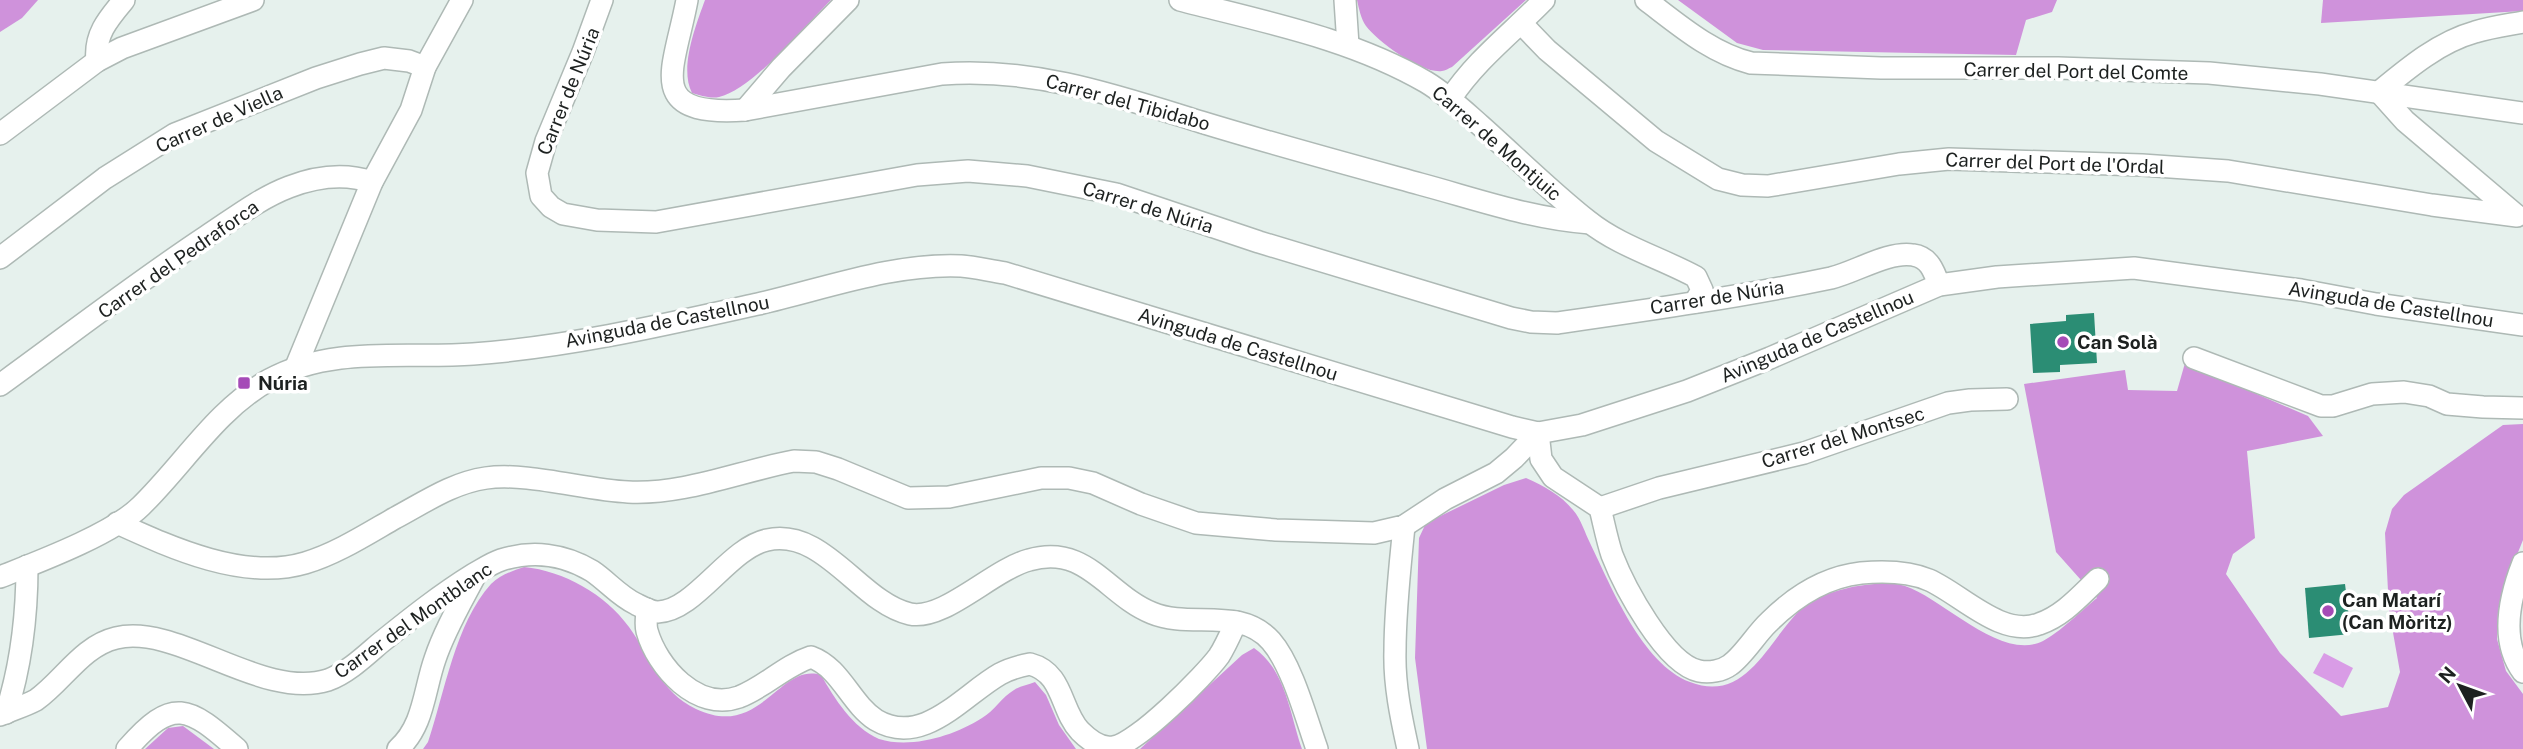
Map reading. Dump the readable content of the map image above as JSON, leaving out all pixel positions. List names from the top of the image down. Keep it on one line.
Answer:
{"streets":{"street":["Carrer del Port del Comte","Carrer de Núria","Carrer del Tibidabo","Carrer de Viella","Carrer de Montjuic","Carrer del Port de l'Ordal","Carrer del Pedraforca","Avinguda de Castellnou","Carrer del Montsec","Carrer del Montblanc"]},"crossings":[["Carrer de Núria","Carrer de Montjuic"],["Carrer de Núria","Avinguda de Castellnou"],["Carrer del Tibidabo","Carrer de Montjuic"]],"places":{"other":["Can Solà","Can Matarí (Can Mòritz)"],"transit":["Núria"]},"north":"top left"}
